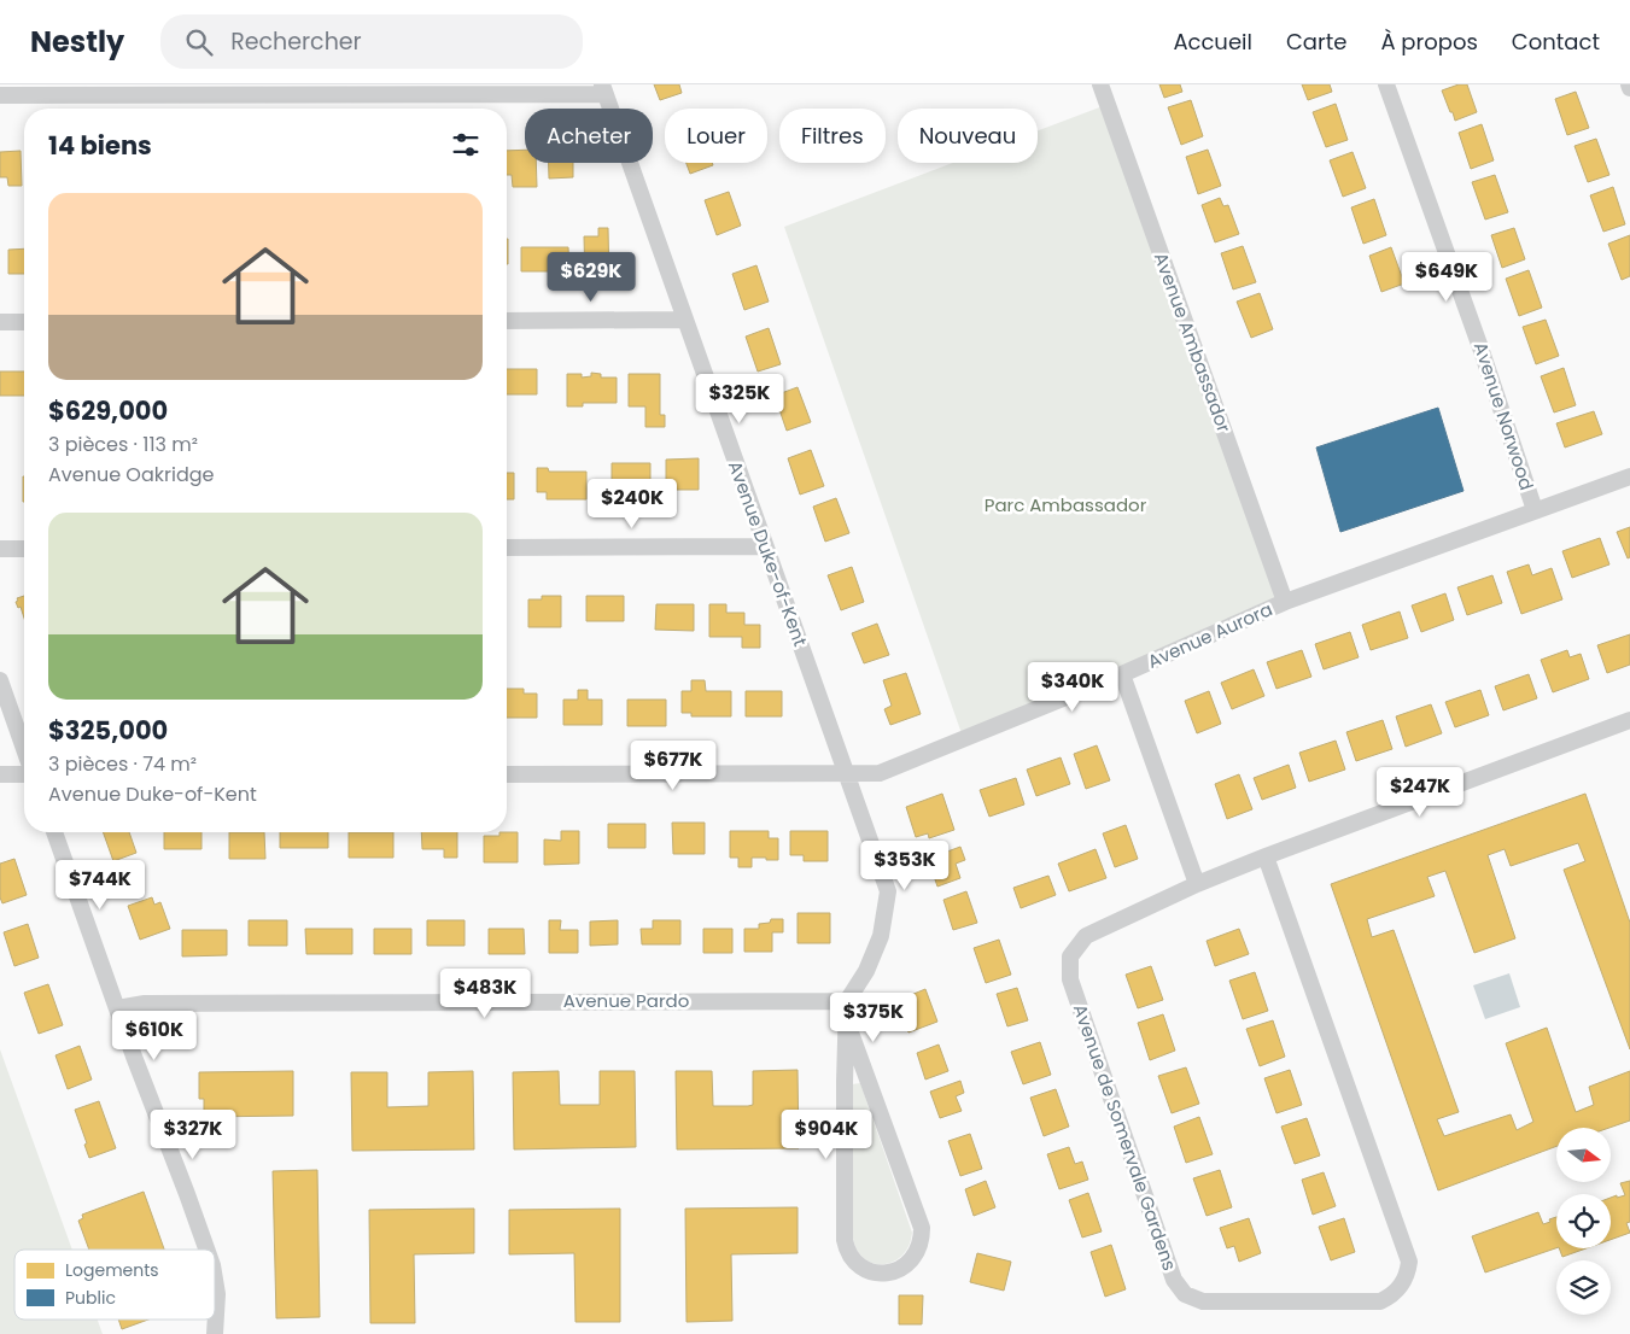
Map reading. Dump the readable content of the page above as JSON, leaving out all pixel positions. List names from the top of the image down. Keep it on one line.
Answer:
{"streets":{"street":["Avenue Ambassador","Avenue Norwood","Avenue Duke-of-Kent","Avenue Aurora","Avenue Pardo","Avenue de Somervale Gardens"]},"crossings":[["Avenue Ambassador","Avenue Aurora"],["Avenue Norwood","Avenue Aurora"],["Avenue Duke-of-Kent","Avenue Aurora"],["Avenue Duke-of-Kent","Avenue Pardo"]],"parks":["Parc Ambassador"],"legend":["Logements","Public"],"north":"right","page":{"header":"Nestly","search":"Rechercher","nav":["Accueil","Carte","À propos","Contact"],"chip":["Acheter","Louer","Filtres","Nouveau"],"heading":"14 biens","list":[{"name":"$629,000","note":"3 pièces · 113 m² · Avenue Oakridge"},{"name":"$325,000","note":"3 pièces · 74 m² · Avenue Duke-of-Kent"}],"price":["$629K","$649K","$325K","$240K","$340K","$677K","$247K","$353K","$744K","$483K","$375K","$610K","$327K","$904K"]}}
